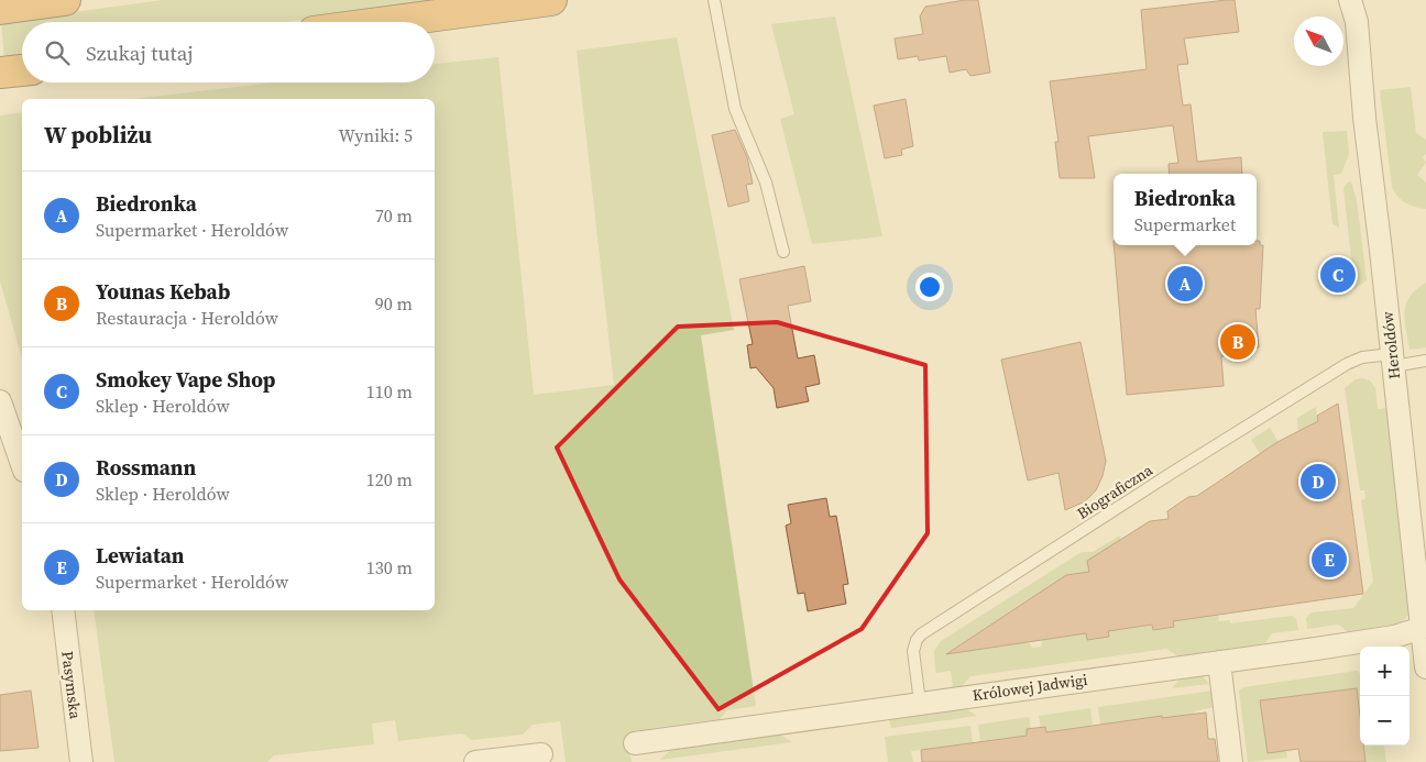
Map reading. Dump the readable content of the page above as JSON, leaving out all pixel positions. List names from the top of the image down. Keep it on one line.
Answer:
{"streets":{"street":["Heroldów","Pasymska","Królowej Jadwigi"],"lane":["Biograficzna"]},"crossings":[["Heroldów","Biograficzna"],["Heroldów","Królowej Jadwigi"],["Biograficzna","Królowej Jadwigi"]],"north":"top left","page":{"search":"Szukaj tutaj","heading":["W pobliżu","Wyniki: 5"],"list":[{"mark":"A","name":"Biedronka","note":"Supermarket · Heroldów","value":"70 m"},{"mark":"B","name":"Younas Kebab","note":"Restauracja · Heroldów","value":"90 m"},{"mark":"C","name":"Smokey Vape Shop","note":"Sklep · Heroldów","value":"110 m"},{"mark":"D","name":"Rossmann","note":"Sklep · Heroldów","value":"120 m"},{"mark":"E","name":"Lewiatan","note":"Supermarket · Heroldów","value":"130 m"}],"popup":["Biedronka","Supermarket"],"pins":["C","A","B","D","E"],"map_buttons":["+","−"]}}
